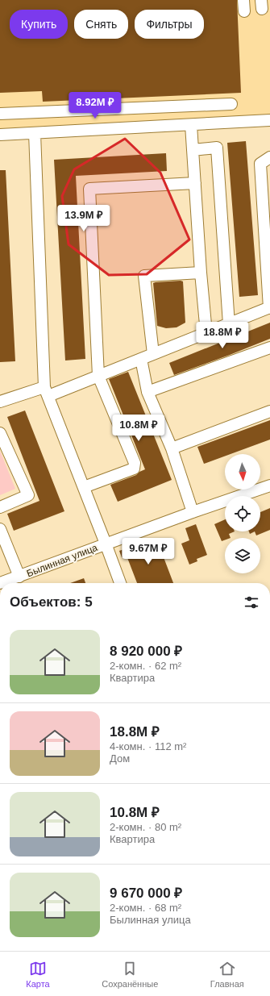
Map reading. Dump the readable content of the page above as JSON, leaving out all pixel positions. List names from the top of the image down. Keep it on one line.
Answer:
{"streets":{"street":["Былинная улица"]},"north":"bottom","page":{"chip":["Купить","Снять","Фильтры"],"price":["8.92M ₽","13.9M ₽","18.8M ₽","10.8M ₽","9.67M ₽"],"heading":"Объектов: 5","list":[{"name":"8 920 000 ₽","note":"2-комн. · 62 m² · Квартира"},{"name":"18.8M ₽","note":"4-комн. · 112 m² · Дом"},{"name":"10.8M ₽","note":"2-комн. · 80 m² · Квартира"},{"name":"9 670 000 ₽","note":"2-комн. · 68 m² · Былинная улица"}],"tabs":["Карта","Сохранённые","Главная"]}}
